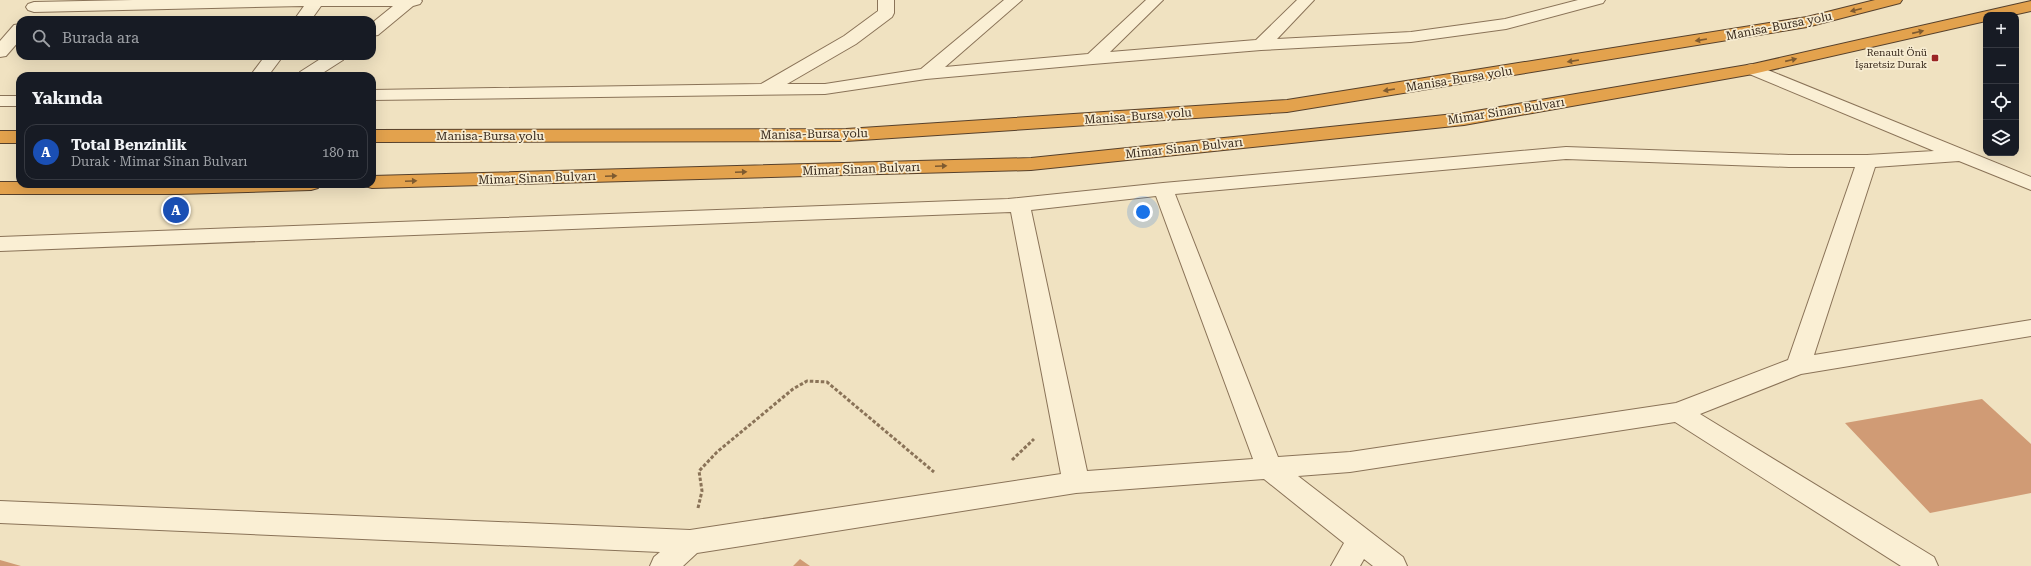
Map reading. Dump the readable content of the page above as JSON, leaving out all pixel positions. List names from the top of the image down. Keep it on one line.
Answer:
{"streets":{"highway":["Manisa-Bursa yolu","Mimar Sinan Bulvarı"]},"one_way":["Manisa-Bursa yolu","Mimar Sinan Bulvarı"],"places":{"transit":["Renault Önü İşaretsiz Durak"]},"page":{"map_buttons":["+","−"],"search":"Burada ara","heading":"Yakında","list":[{"mark":"A","name":"Total Benzinlik","note":"Durak · Mimar Sinan Bulvarı","value":"180 m"}],"pins":"A"}}
